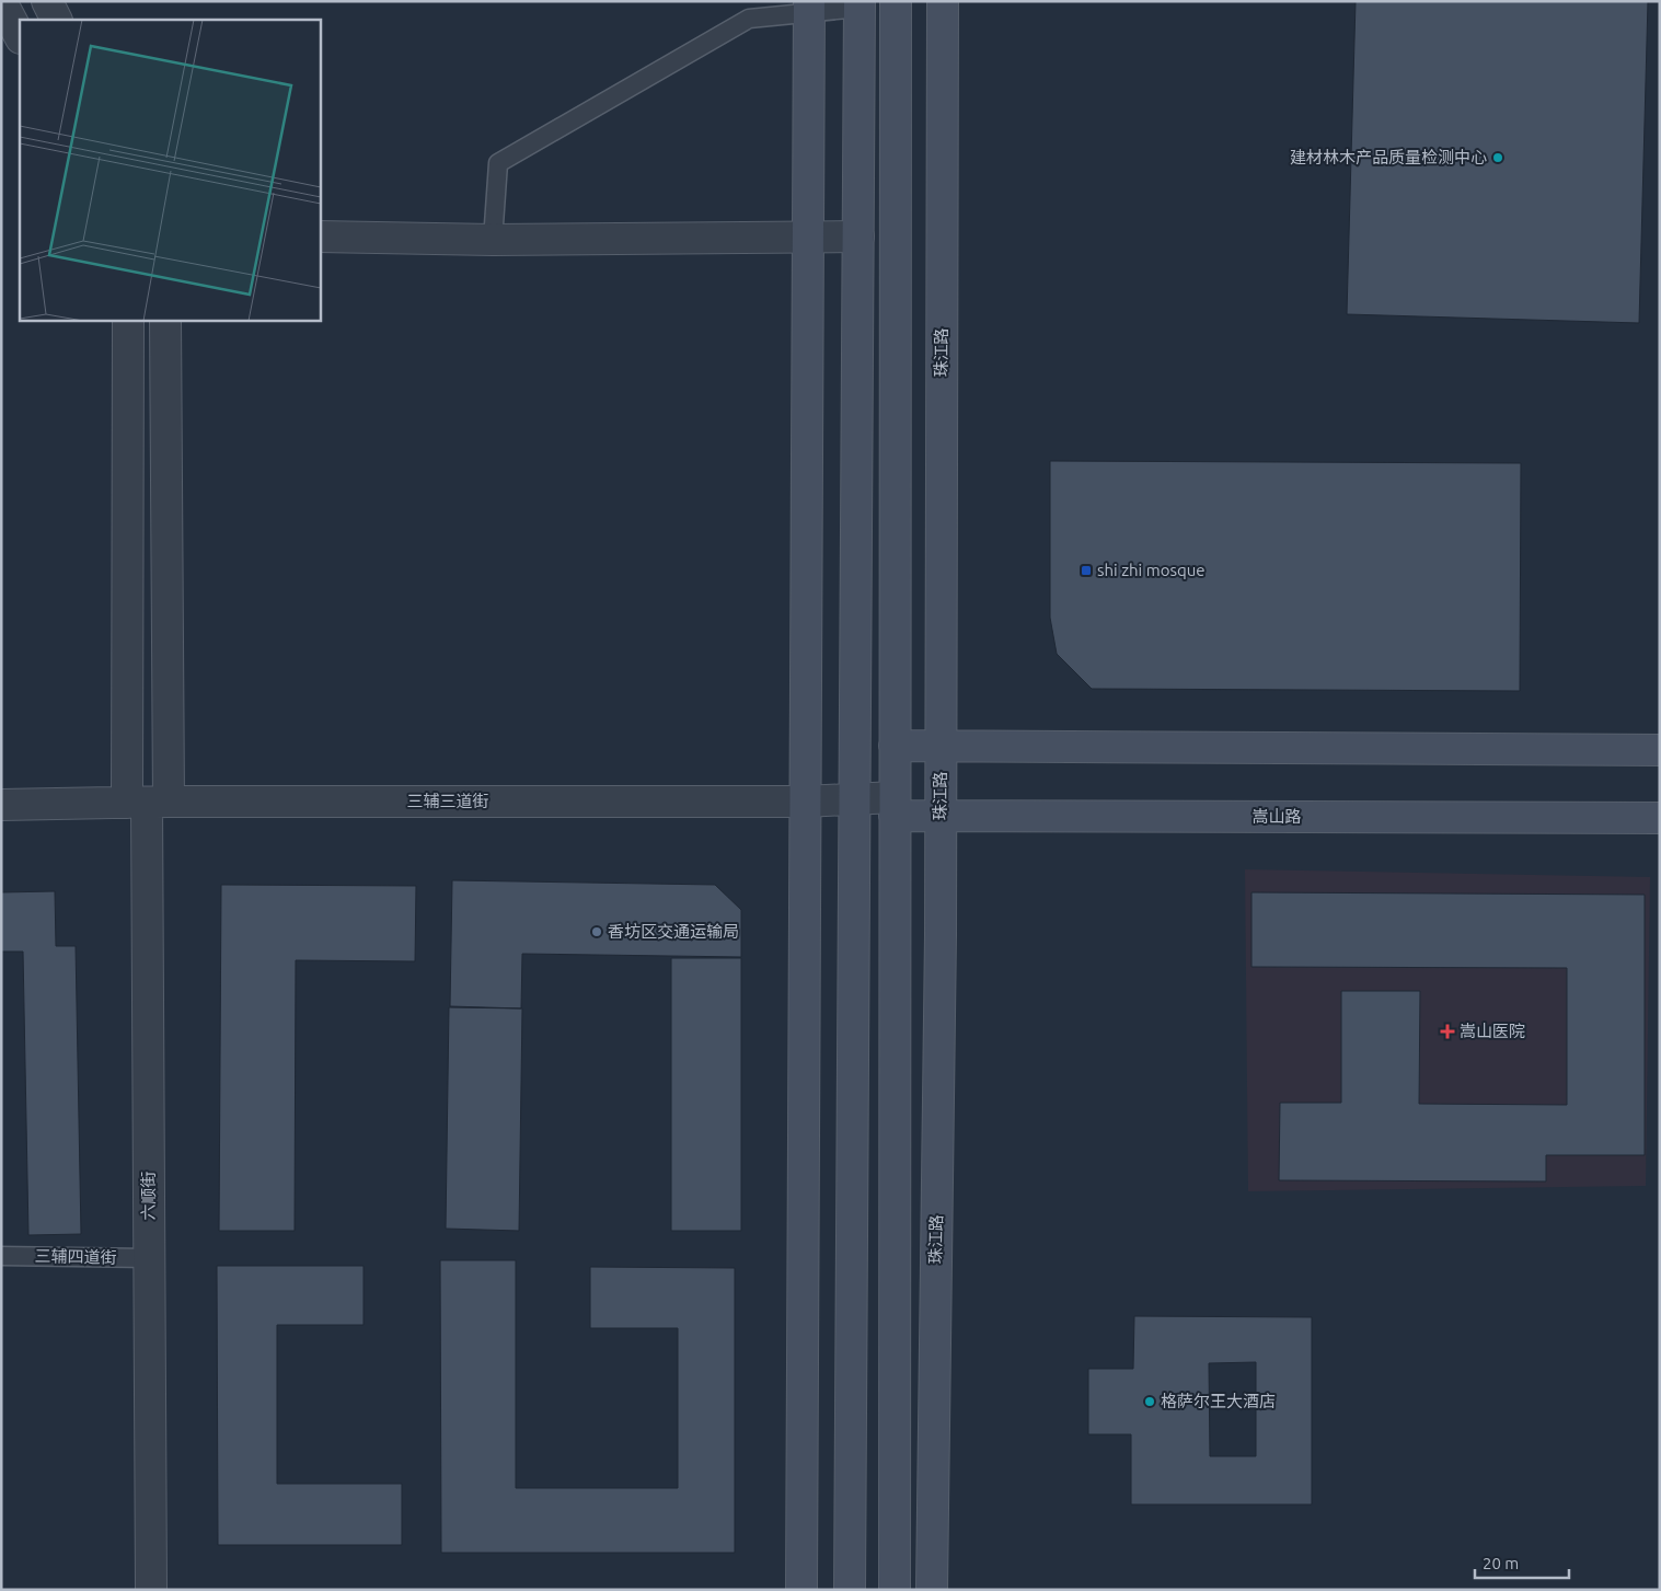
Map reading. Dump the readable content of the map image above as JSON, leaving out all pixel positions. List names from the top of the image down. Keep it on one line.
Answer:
{"streets":{"main road":["珠江路","嵩山路"],"street":["三辅三道街","六顺街"],"lane":["三辅四道街"]},"crossings":[["珠江路","嵩山路"],["三辅三道街","嵩山路"],["三辅三道街","六顺街"],["六顺街","三辅四道街"]],"places":{"other":["建材林木产品质量检测中心","香坊区交通运输局","格萨尔王大酒店"],"transit":["shi zhi mosque"],"health":["嵩山医院"]},"scale_bar":"20 m"}
